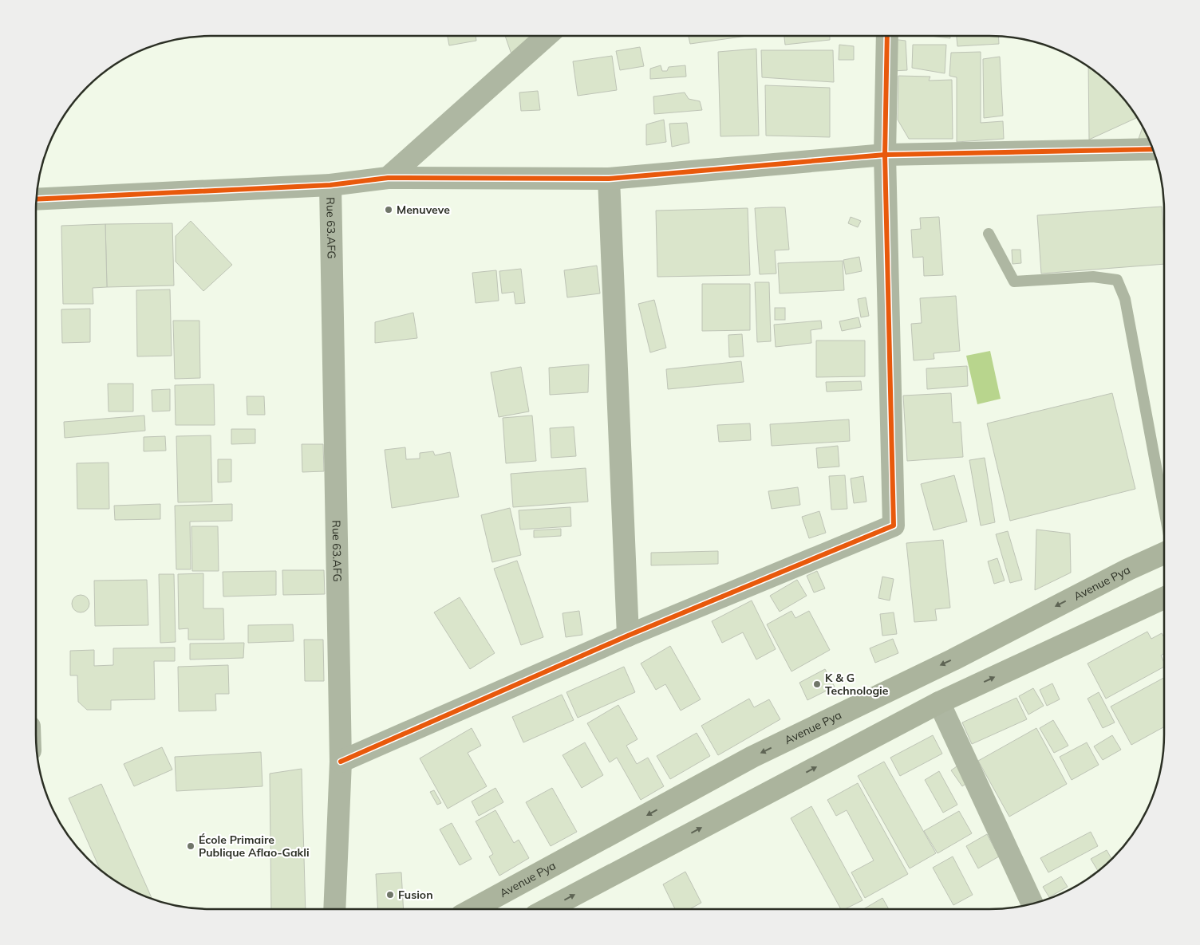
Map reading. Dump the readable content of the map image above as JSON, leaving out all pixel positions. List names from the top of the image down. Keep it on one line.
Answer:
{"streets":{"main road":["Avenue Pya"],"street":["Rue 63.AFG"]},"places":["Menuveve","K & G Technologie","École Primaire Publique Aflao-Gakli","Fusion"]}
